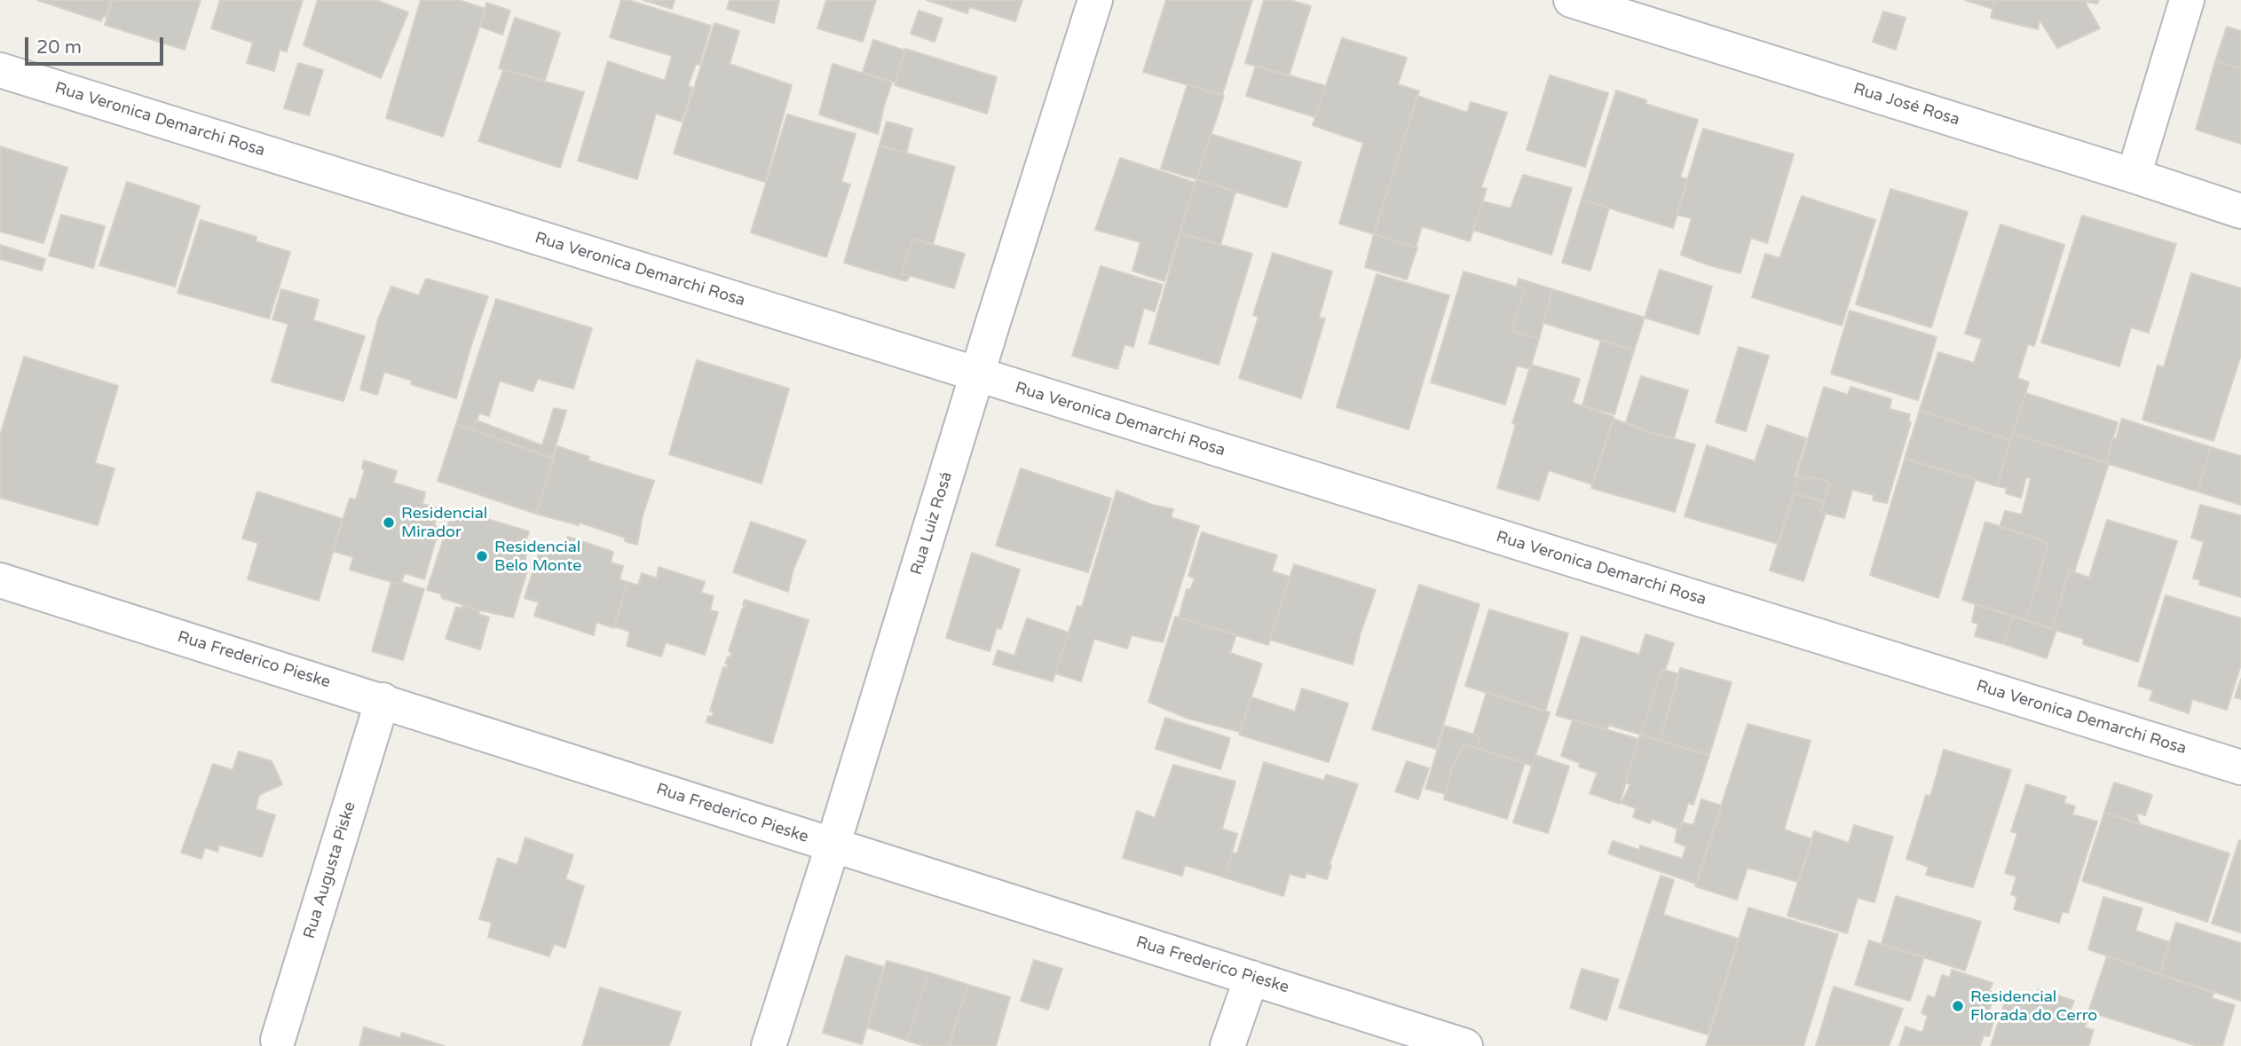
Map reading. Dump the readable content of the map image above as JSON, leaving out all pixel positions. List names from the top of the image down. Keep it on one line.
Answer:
{"streets":{"street":["Rua José Rosa","Rua Veronica Demarchi Rosa","Rua Luiz Rosá","Rua Frederico Pieske","Rua Augusta Piske"]},"crossings":[["Rua Veronica Demarchi Rosa","Rua Luiz Rosá"],["Rua Luiz Rosá","Rua Frederico Pieske"],["Rua Frederico Pieske","Rua Augusta Piske"]],"places":["Residencial Mirador","Residencial Belo Monte","Residencial Florada do Cerro"],"scale_bar":"20 m"}
